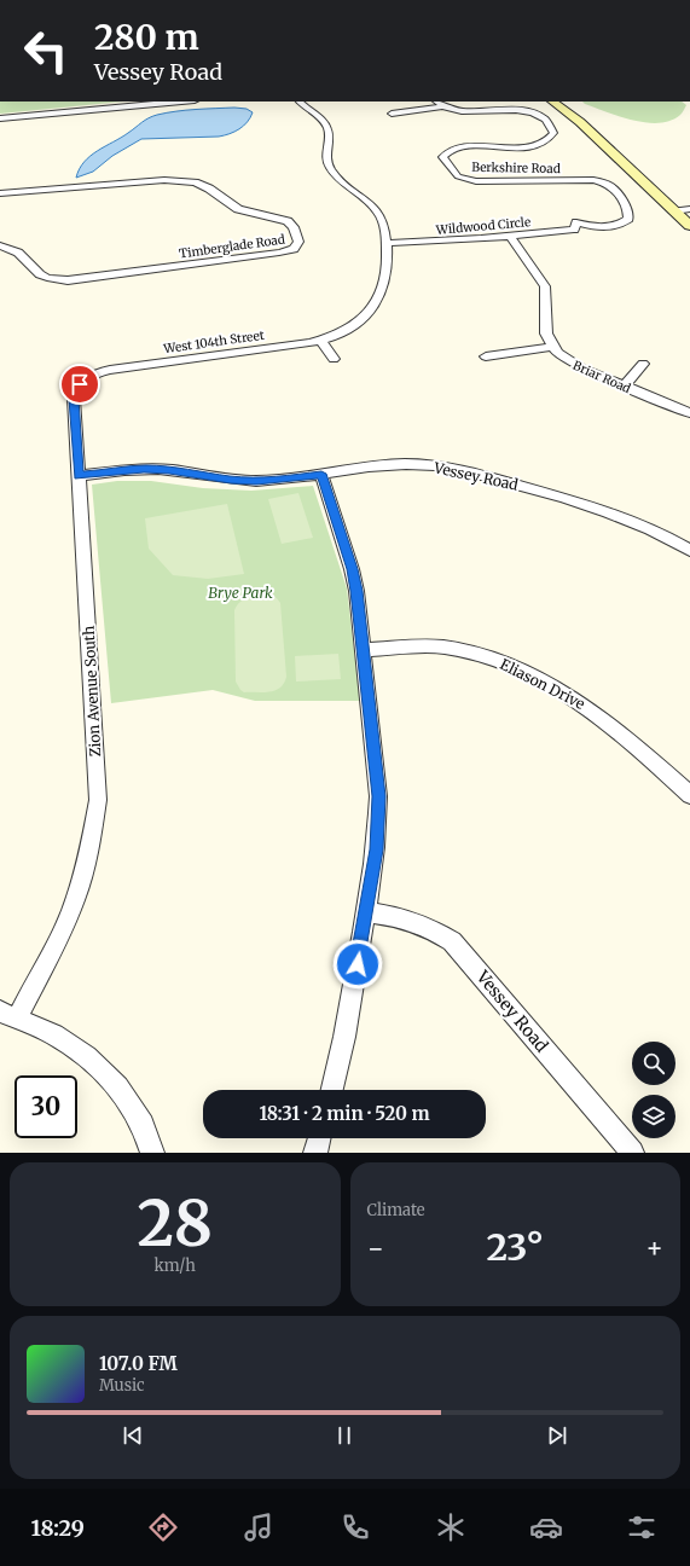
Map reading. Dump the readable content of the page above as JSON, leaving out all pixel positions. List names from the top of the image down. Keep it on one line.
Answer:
{"streets":{"street":["Berkshire Road","Wildwood Circle","Timberglade Road","West 104th Street","Briar Road","Vessey Road","Eliason Drive","Zion Avenue South"]},"crossings":[["Berkshire Road","Wildwood Circle"],["Wildwood Circle","West 104th Street"],["West 104th Street","Zion Avenue South"],["Vessey Road","Zion Avenue South"]],"parks":["Brye Park"],"page":{"turn":["280 m","Vessey Road"],"limit":"30","trip":"18:31 · 2 min · 520 m","tile":[["28","km/h"],"Climate"],"heat":["−","23°","+"],"song":["107.0 FM","Music"],"tabs":"18:29"}}
